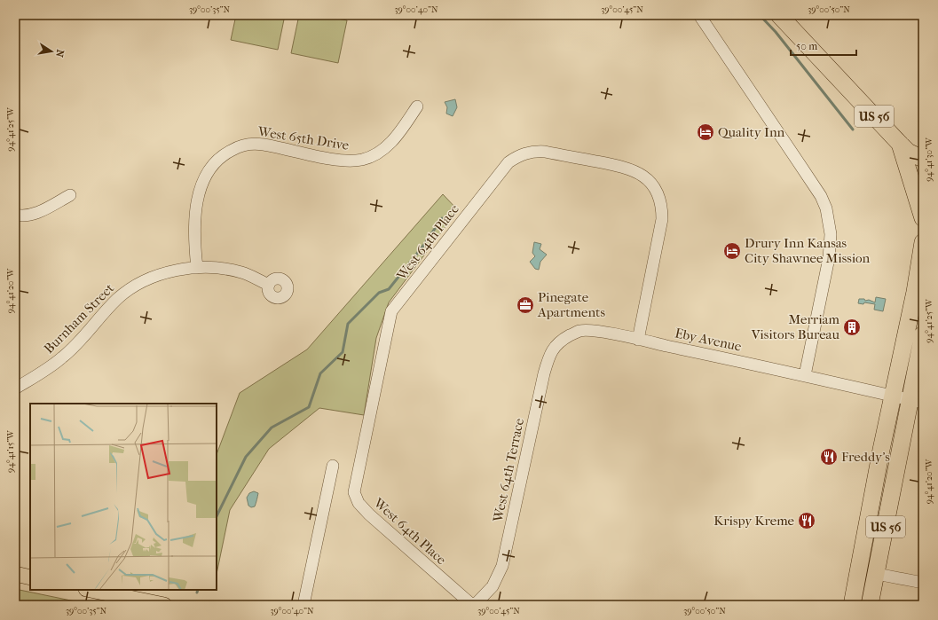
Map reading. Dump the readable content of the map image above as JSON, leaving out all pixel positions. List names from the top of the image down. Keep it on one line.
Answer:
{"streets":{"highway":["US 56"],"street":["West 65th Drive","West 64th Place","Burnham Street","Eby Avenue","West 64th Terrace"]},"crossings":[["US 56","Eby Avenue"],["West 65th Drive","Burnham Street"],["West 64th Place","Eby Avenue"],["West 64th Place","West 64th Terrace"],["Eby Avenue","West 64th Terrace"]],"places":{"hotel":["Quality Inn","Drury Inn Kansas City Shawnee Mission"],"office":["Pinegate Apartments"],"building":["Merriam Visitors Bureau"],"restaurant":["Freddy's","Krispy Kreme"]},"scale_bar":"50 m","north":"right","coordinates":["39°00'35\"N","39°00'40\"N","39°00'45\"N","39°00'50\"N","94°41'25\"W","94°41'30\"W","94°41'20\"W","94°41'15\"W"]}
